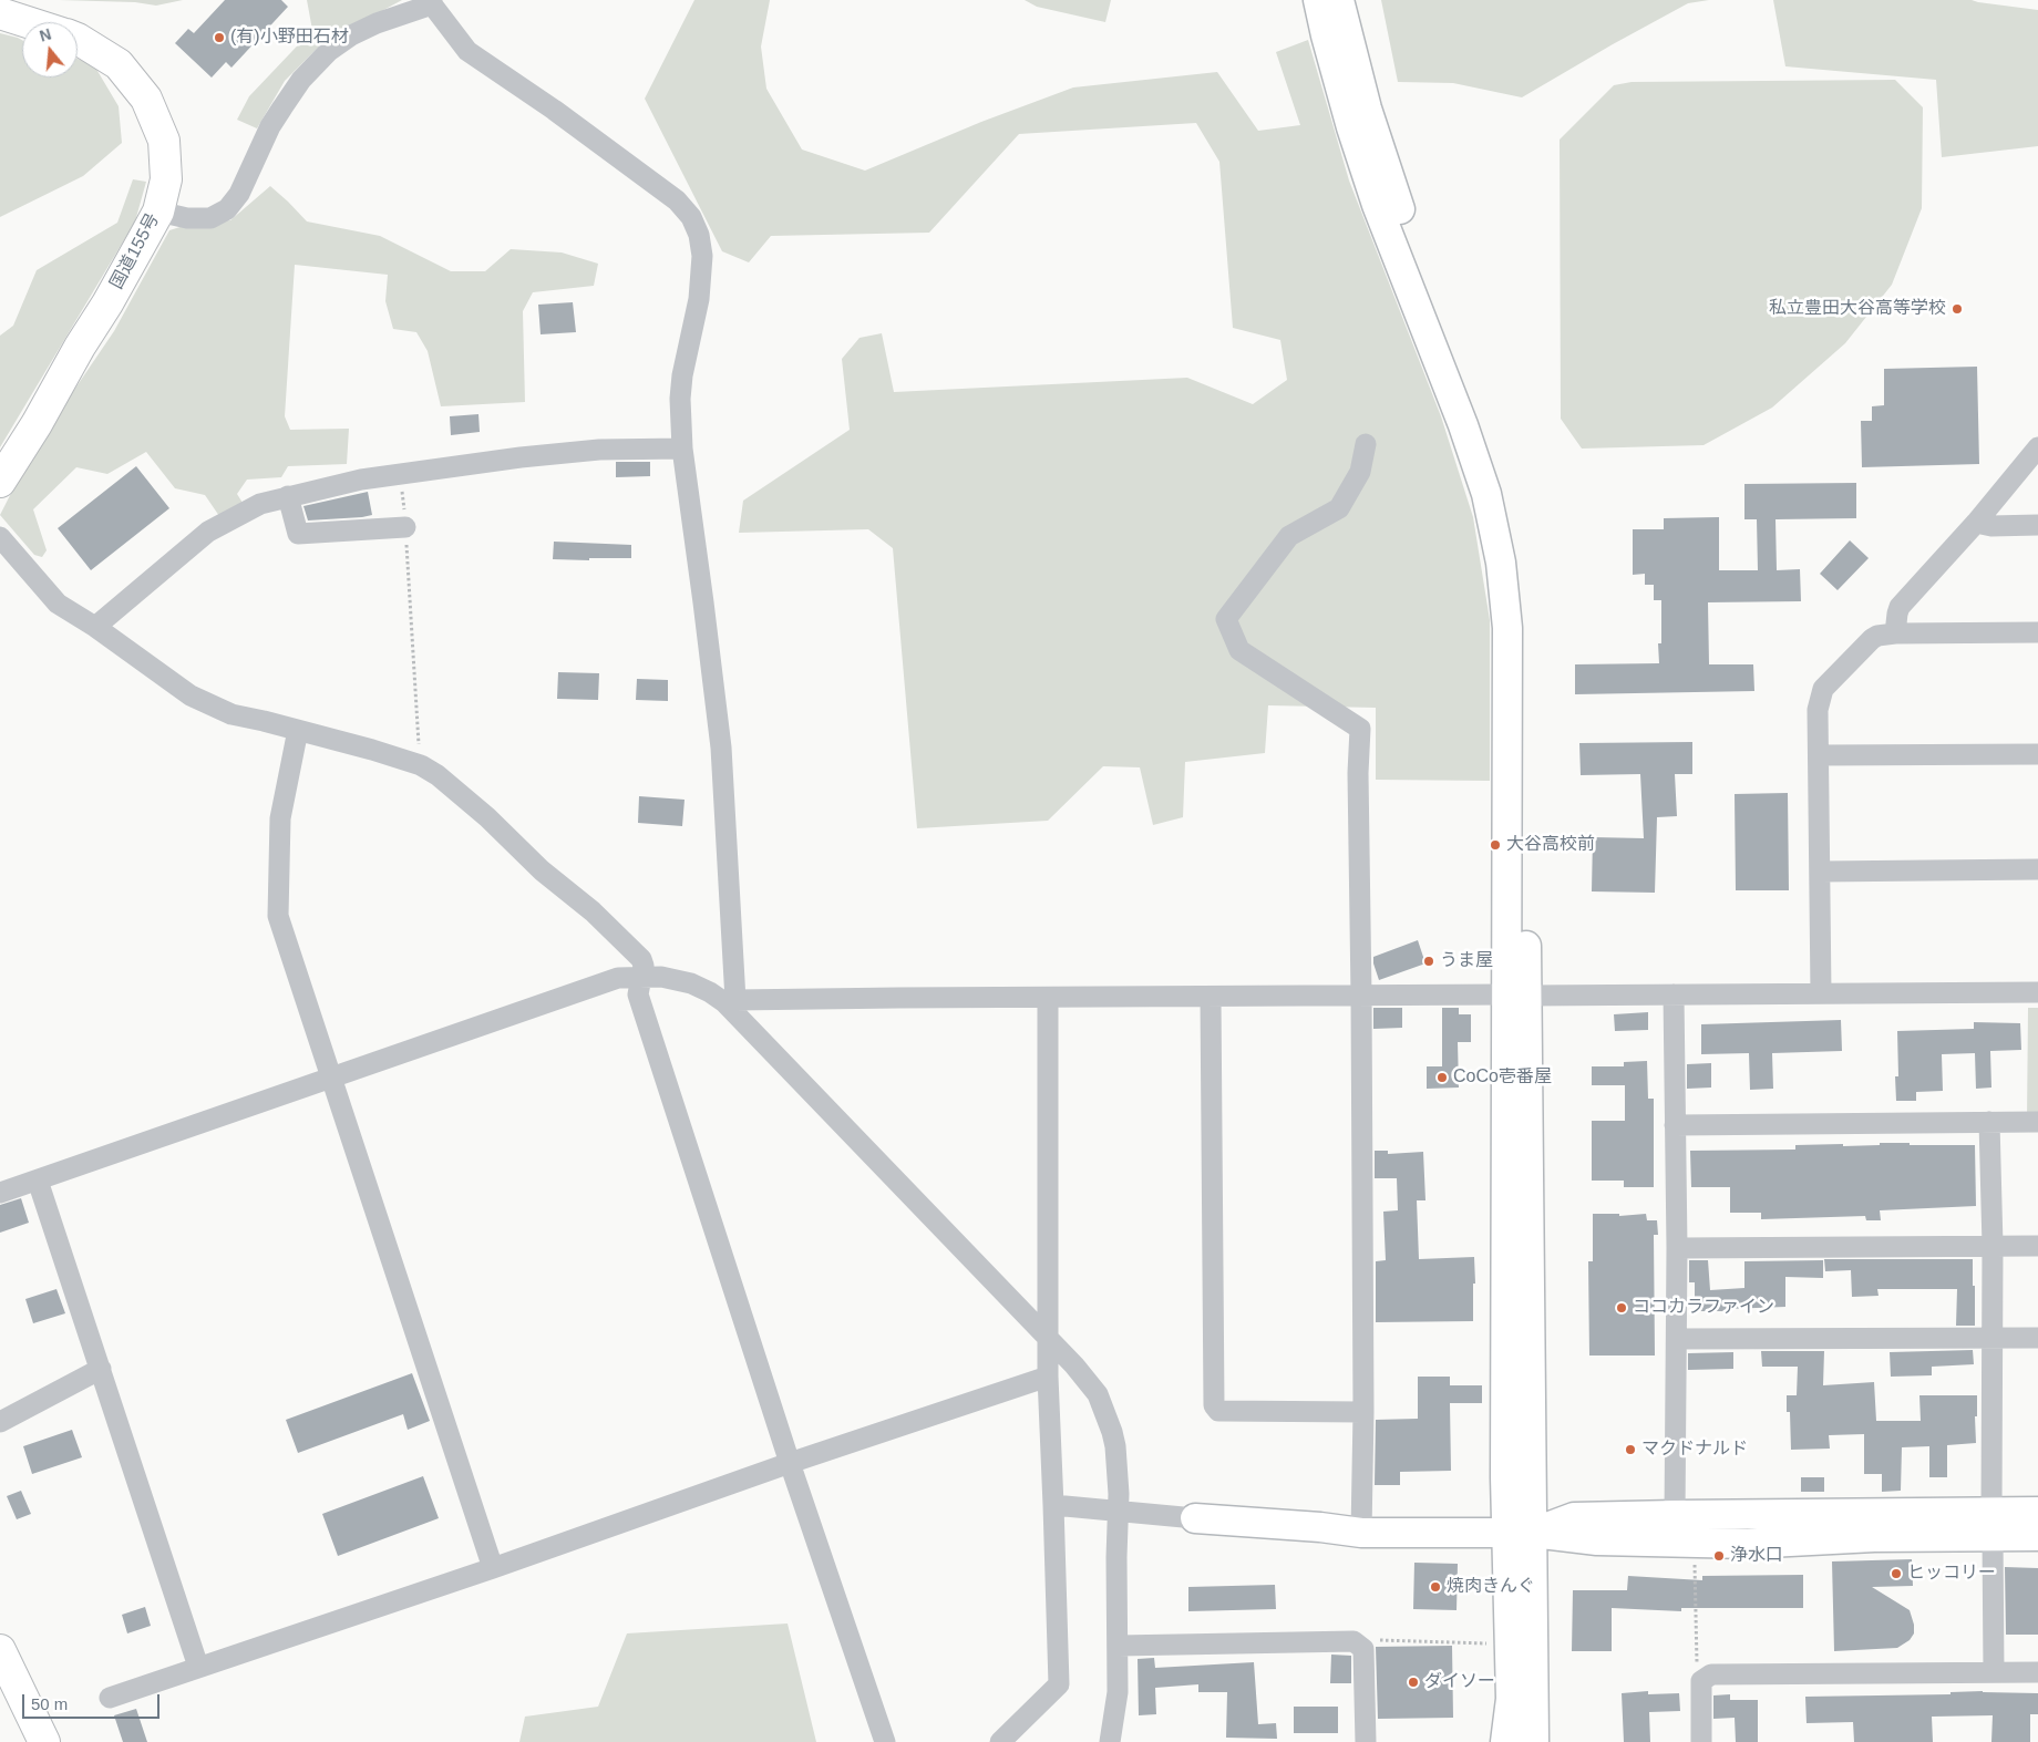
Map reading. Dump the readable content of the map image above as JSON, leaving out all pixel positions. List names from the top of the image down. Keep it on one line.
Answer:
{"streets":{"highway":["国道155号"]},"places":["(有)小野田石材","私立豊田大谷高等学校","大谷高校前","うま屋","CoCo壱番屋","ココカラファイン","マクドナルド","浄水口","ヒッコリー","焼肉きんぐ","ダイソー"],"scale_bar":"50 m","north":"top"}
